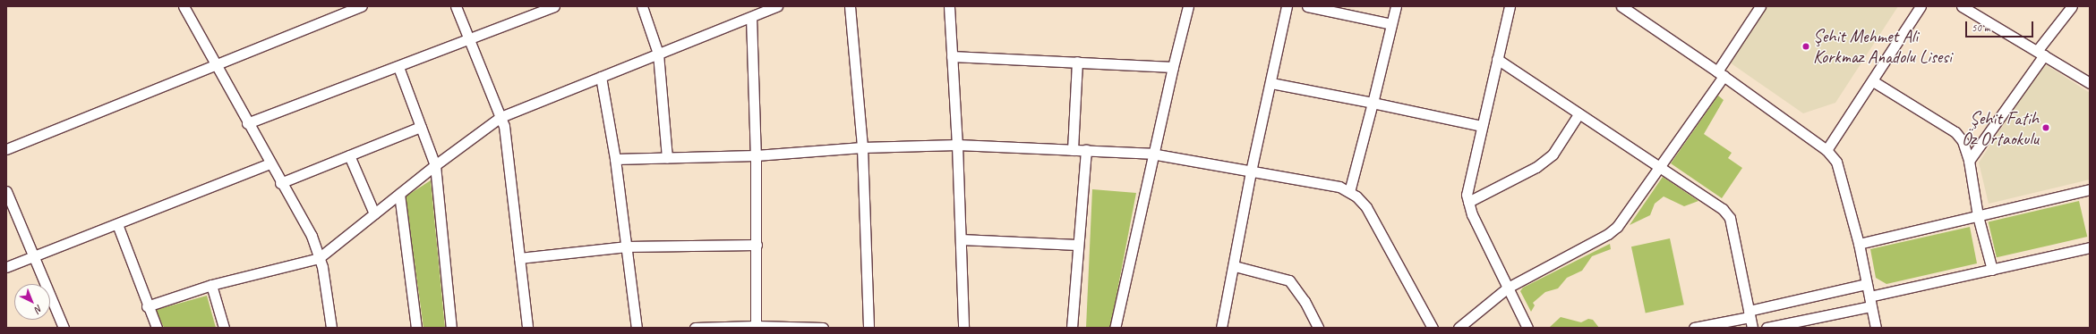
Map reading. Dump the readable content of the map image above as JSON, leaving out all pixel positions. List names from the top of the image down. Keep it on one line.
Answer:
{"places":["Şehit Mehmet Ali Korkmaz Anadolu Lisesi","Şehit Fatih Öz Ortaokulu"],"scale_bar":"50 m","north":"bottom right"}
